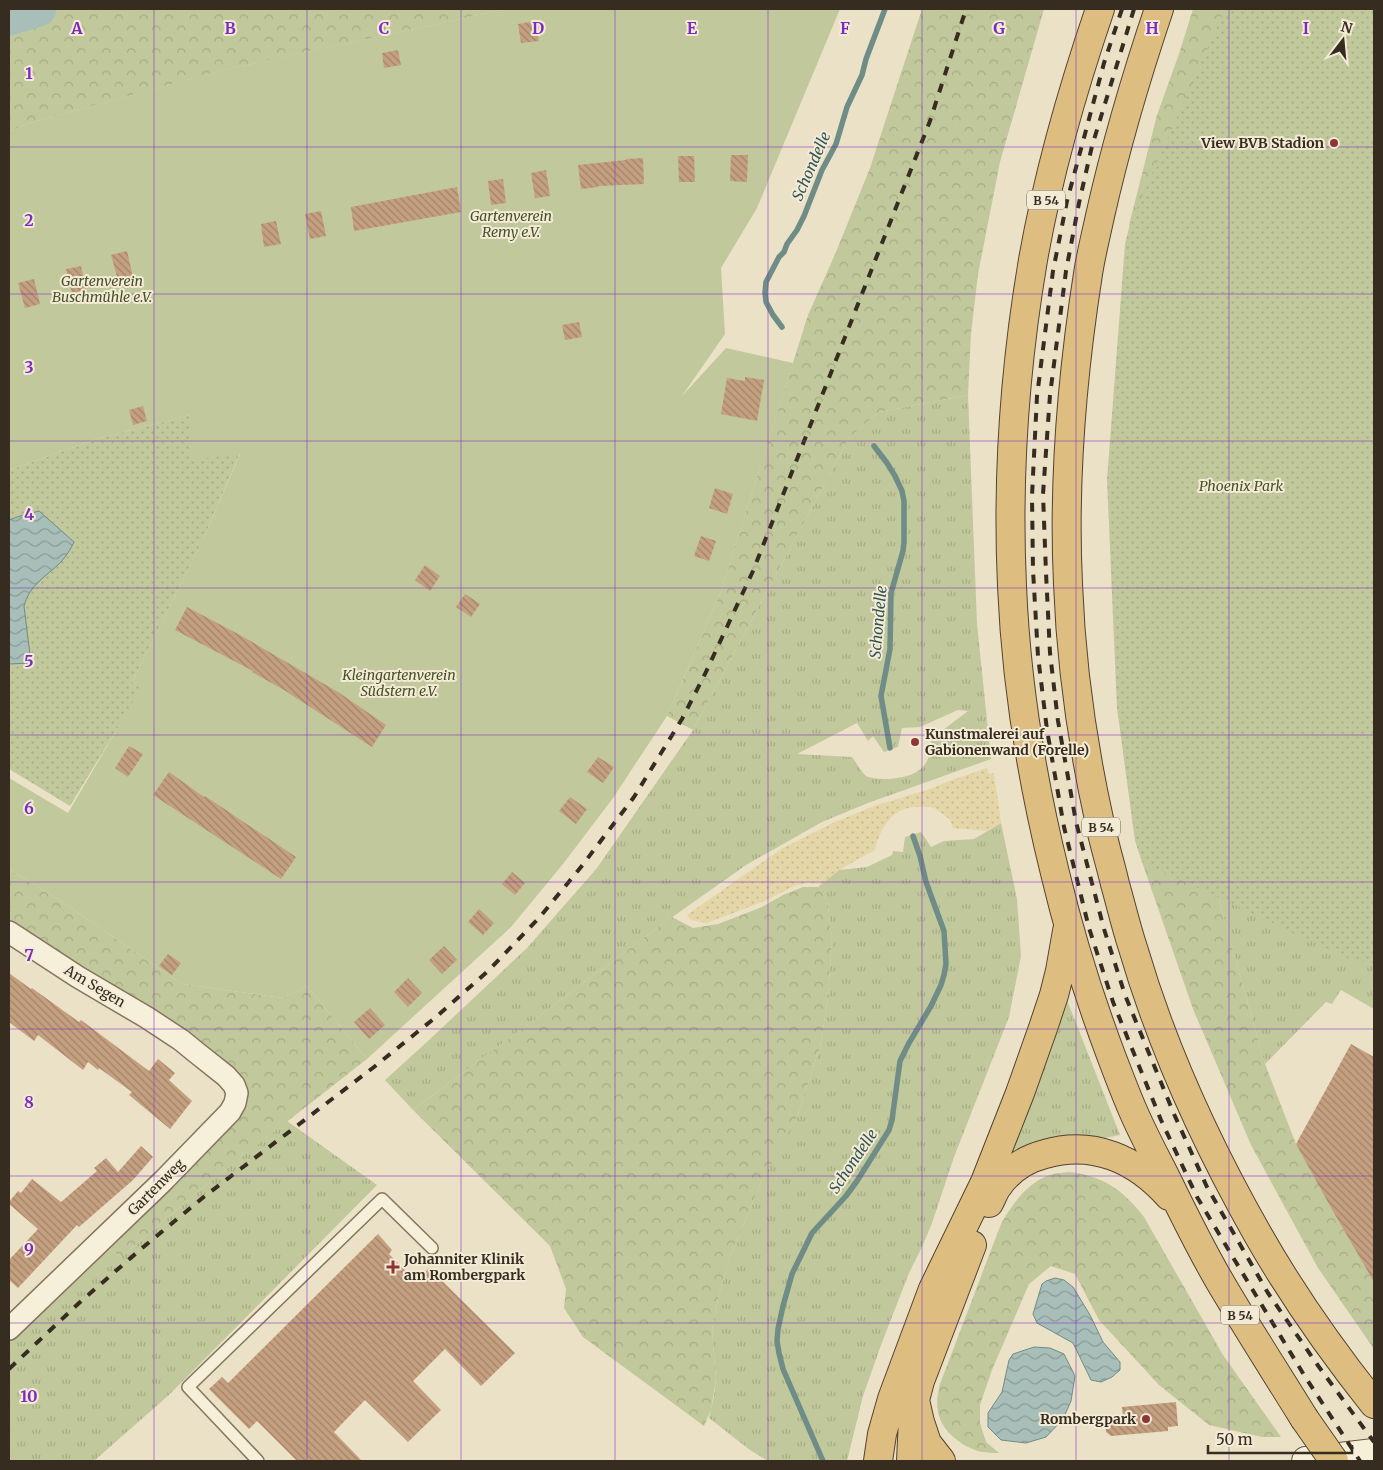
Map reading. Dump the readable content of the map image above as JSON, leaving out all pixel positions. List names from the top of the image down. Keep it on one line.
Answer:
{"streets":{"highway":["B 54"],"street":["Am Segen","Gartenweg"]},"crossings":[["Am Segen","Gartenweg"]],"water":["Schondelle"],"parks":["Gartenverein Remy e.V.","Gartenverein Buschmühle e.V.","Phoenix Park","Kleingartenverein Südstern e.V."],"places":{"other":["View BVB Stadion","Kunstmalerei auf Gabionenwand (Forelle)","Rombergpark"],"health":["Johanniter Klinik am Rombergpark"]},"scale_bar":"50 m","north":"top","grid":{"columns":["A","B","C","D","E","F","G","H","I"],"rows":["1","2","3","4","5","6","7","8","9","10"]}}
